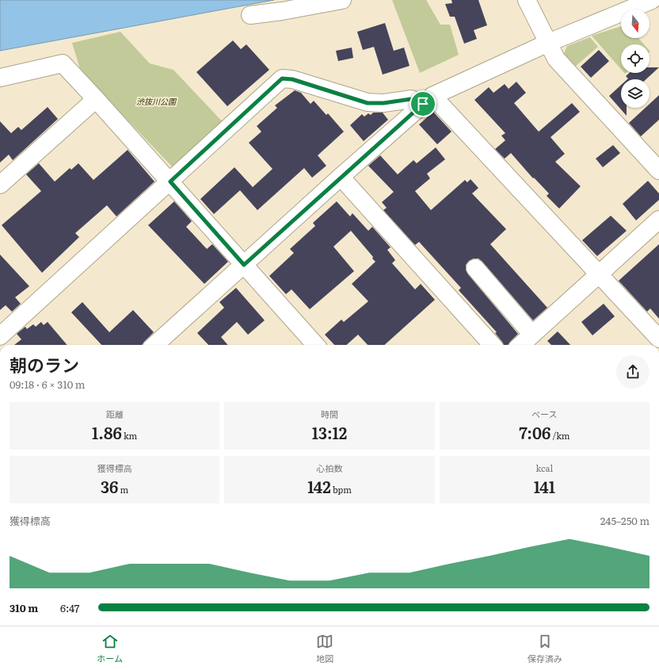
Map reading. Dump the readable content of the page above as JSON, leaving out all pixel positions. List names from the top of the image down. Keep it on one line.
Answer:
{"parks":["渋抜川公園"],"north":"bottom","page":{"heading":["朝のラン","09:18 · 6 × 310 m"],"stats":[["距離","1.86 km"],["時間","13:12"],["ペース","7:06 /km"],["獲得標高","36 m"],["心拍数","142 bpm"],["kcal","141"]],"chart":["獲得標高","245–250 m"],"list":[{"name":"310 m","note":"6:47"}],"tabs":["ホーム","地図","保存済み"]}}
